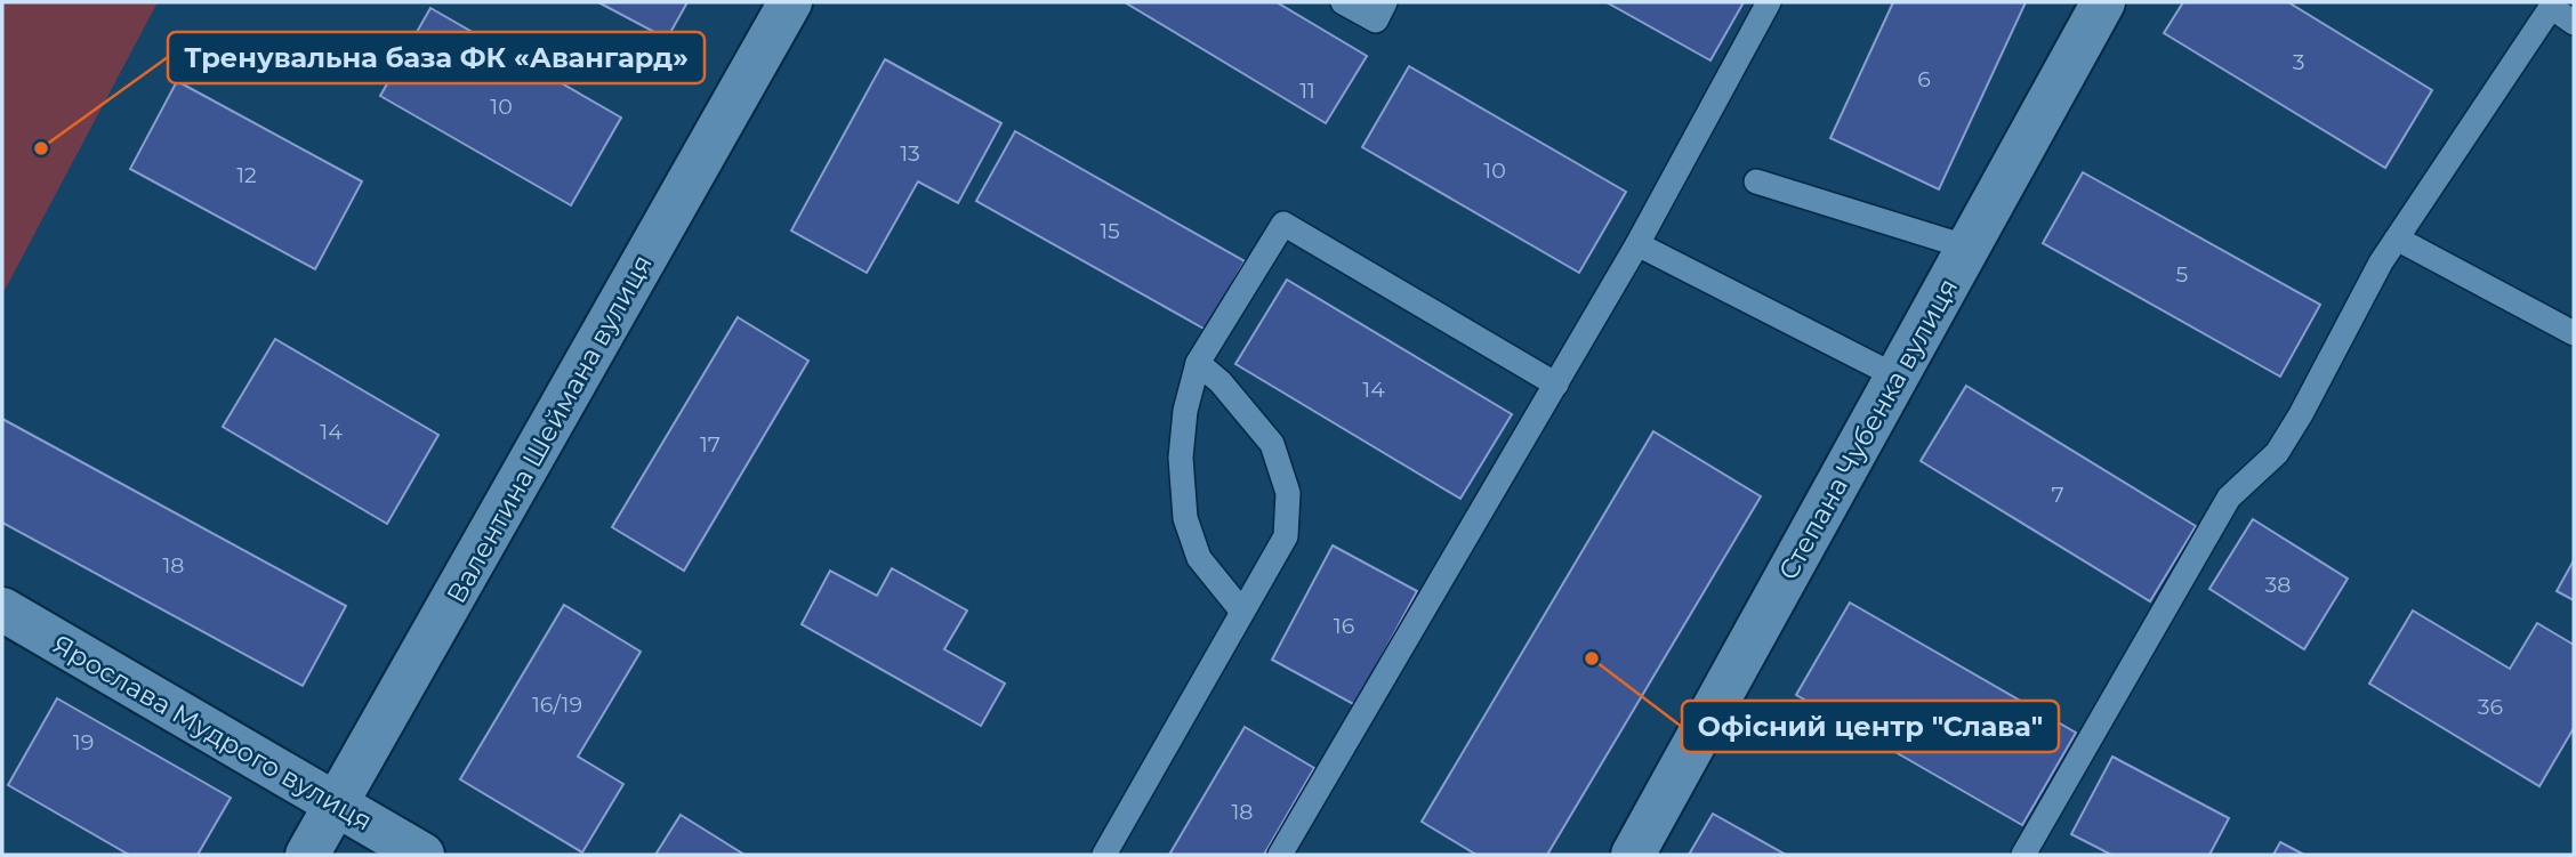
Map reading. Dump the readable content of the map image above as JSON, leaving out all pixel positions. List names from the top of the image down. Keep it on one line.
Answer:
{"streets":{"street":["Валентина Шеймана вулиця","Степана Чубенка вулиця","Ярослава Мудрого вулиця"]},"crossings":[["Валентина Шеймана вулиця","Ярослава Мудрого вулиця"]],"places":["Тренувальна база ФК «Авангард»","Офісний центр \"Слава\""],"house_numbers":["3","6","11","10","13","10","12","15","5","14","14","17","7","18","38","16","16/19","36","19","18"]}
